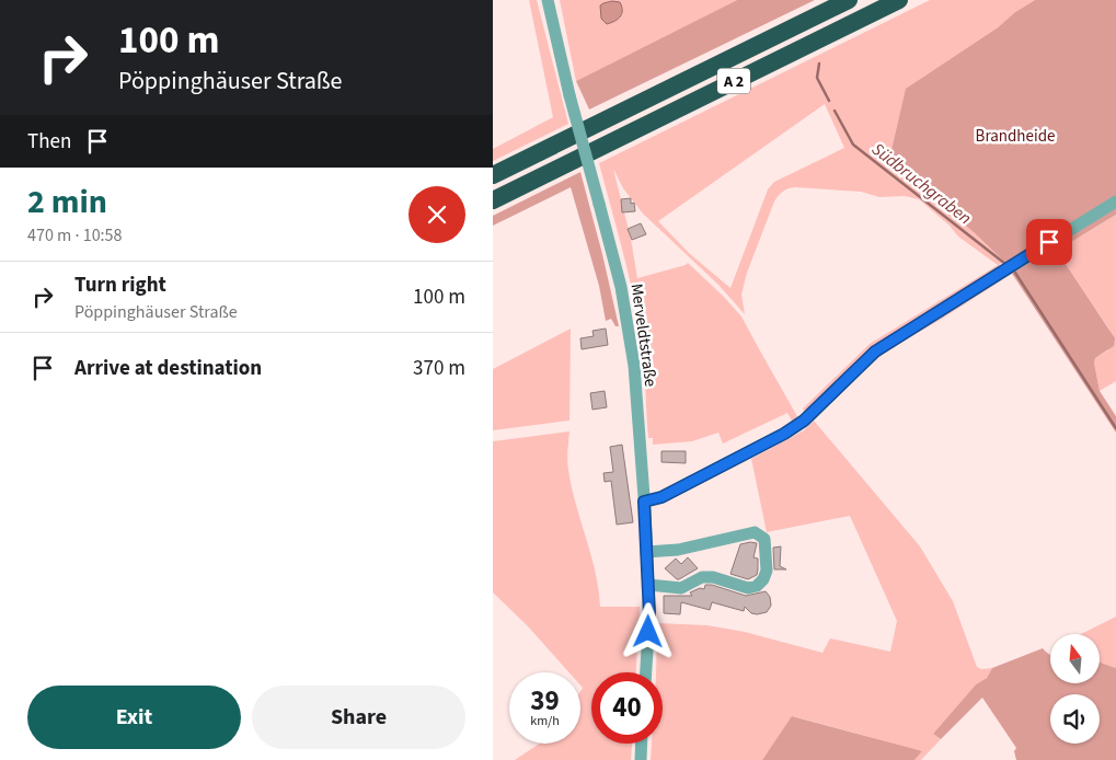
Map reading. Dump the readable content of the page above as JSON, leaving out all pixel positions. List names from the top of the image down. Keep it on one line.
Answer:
{"streets":{"highway":["A 2"],"street":["Merveldtstraße"]},"water":["Südbruchgraben"],"parks":["Brandheide"],"north":"top","page":{"turn":["100 m","Pöppinghäuser Straße"],"then":"Then","heading":["2 min","470 m · 10:58"],"list":[{"name":"Turn right","note":"Pöppinghäuser Straße","value":"100 m"},{"name":"Arrive at destination","value":"370 m"}],"speed":"39 km/h","limit":"40","buttons":["Exit","Share"]}}
